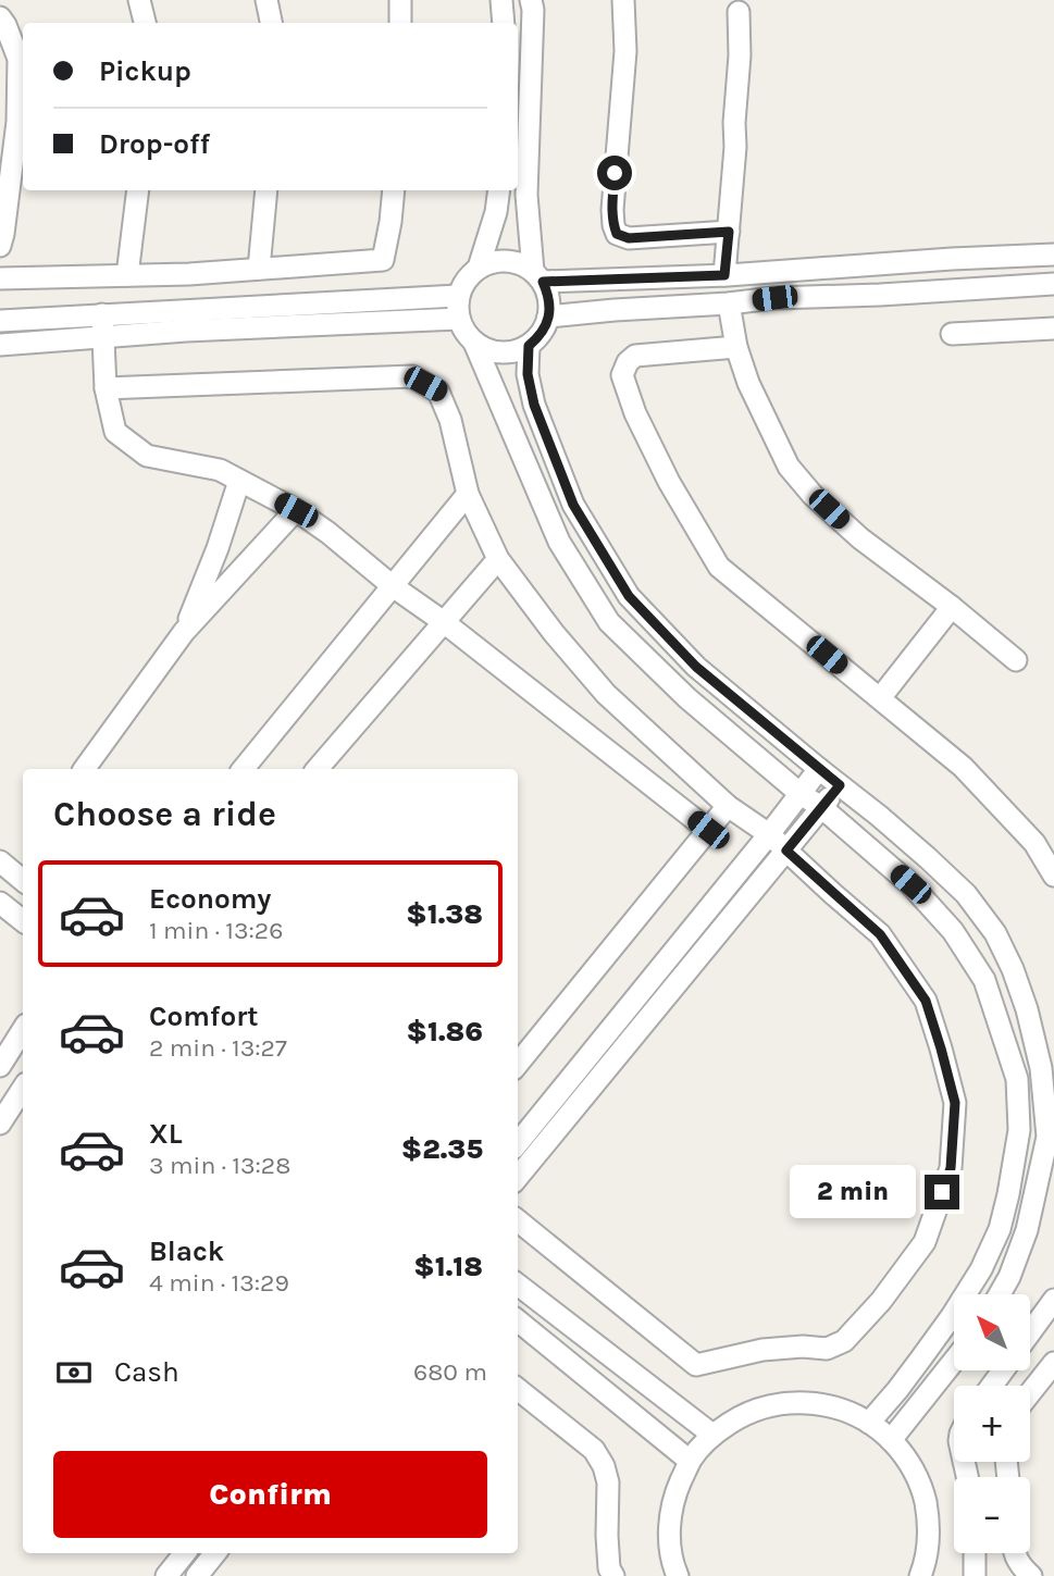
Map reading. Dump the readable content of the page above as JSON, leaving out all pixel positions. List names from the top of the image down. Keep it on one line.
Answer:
{"north":"top left","page":{"banner":["Pickup","Drop-off"],"heading":"Choose a ride","list":[{"name":"Economy","note":"1 min · 13:26","value":"$1.38"},{"name":"Comfort","note":"2 min · 13:27","value":"$1.86"},{"name":"XL","note":"3 min · 13:28","value":"$2.35"},{"name":"Black","note":"4 min · 13:29","value":"$1.18"}],"bubble":"2 min","map_buttons":["+","−"],"pay":["Cash","680 m"],"buttons":"Confirm"}}
